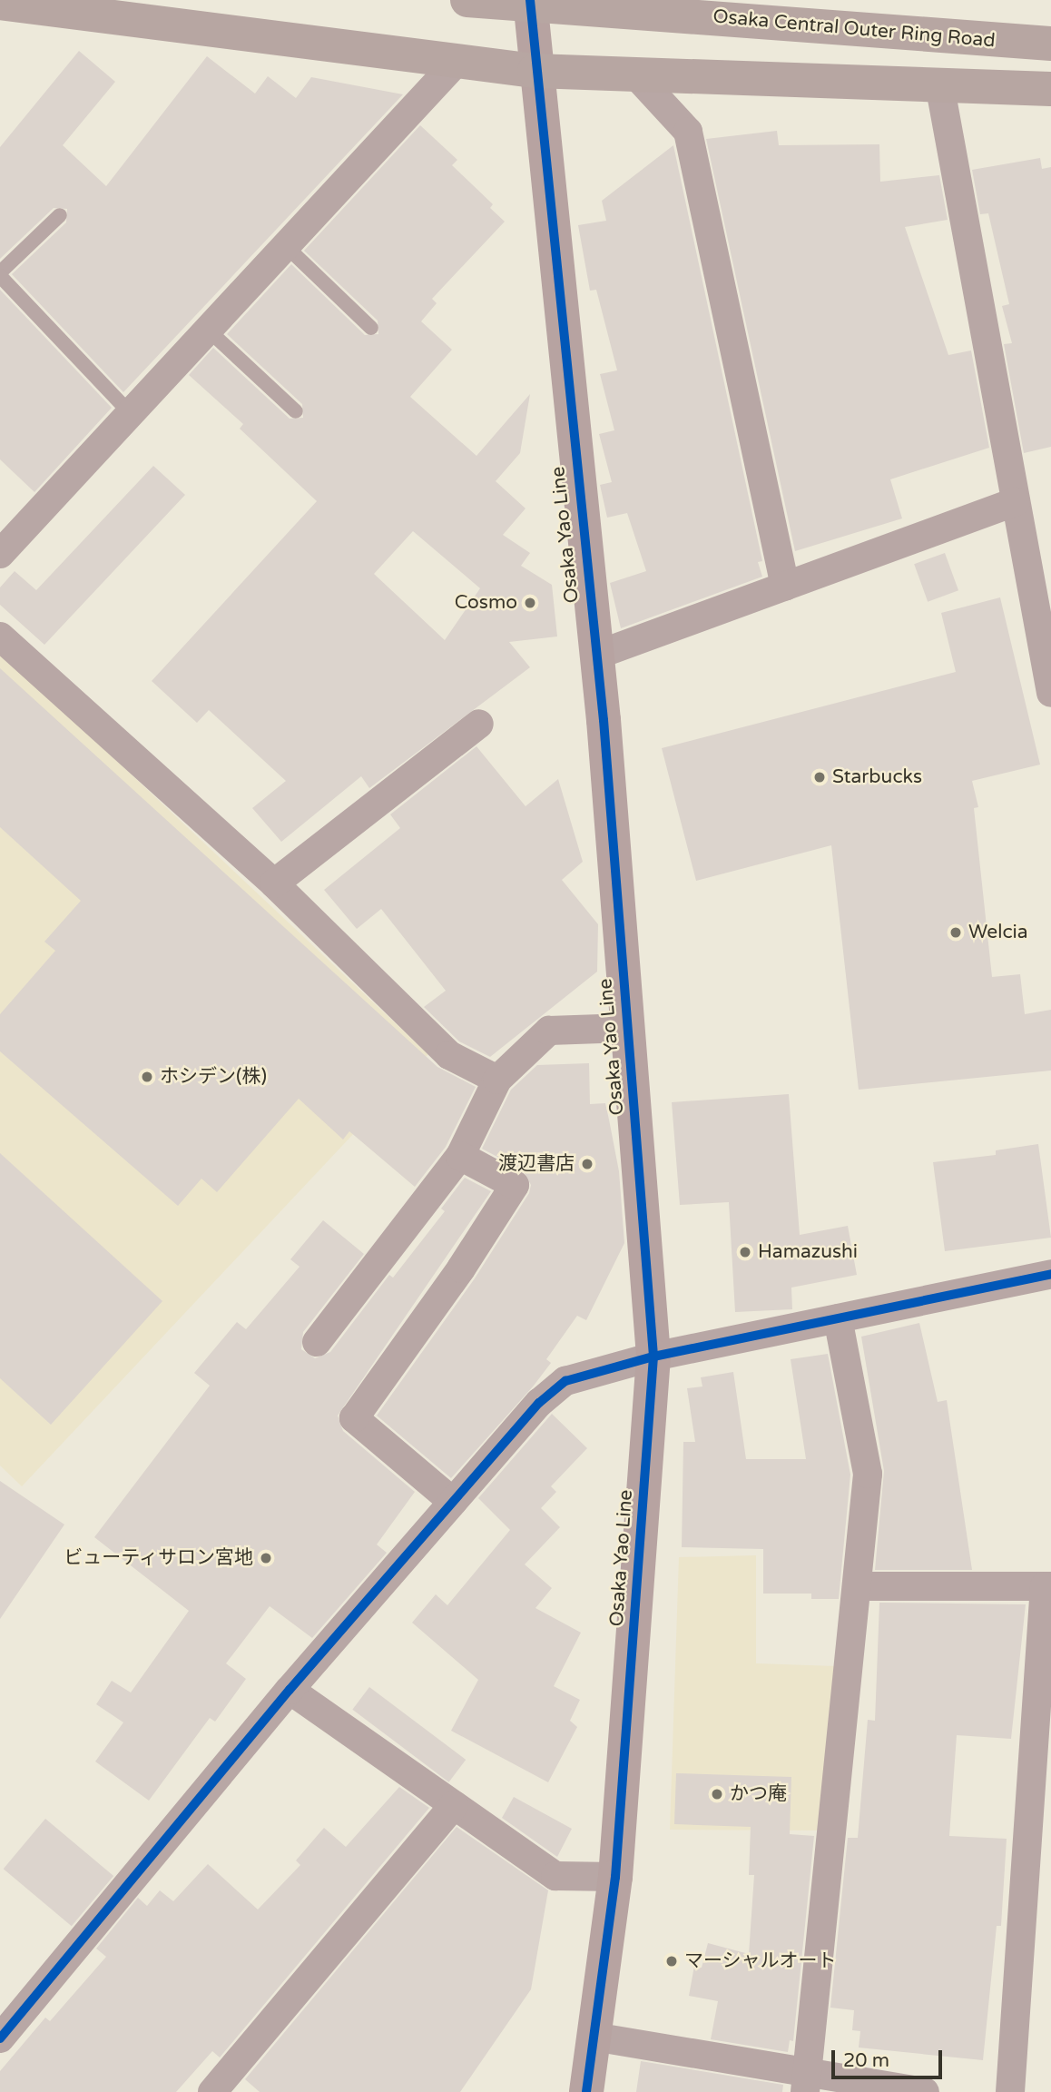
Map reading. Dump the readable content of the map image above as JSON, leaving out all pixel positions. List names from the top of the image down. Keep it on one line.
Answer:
{"streets":{"main road":["Osaka Central Outer Ring Road","Osaka Yao Line"]},"places":["Cosmo","Starbucks","Welcia","ホシデン(株)","渡辺書店","Hamazushi","ビューティサロン宮地","かつ庵","マーシャルオート"],"scale_bar":"20 m"}
